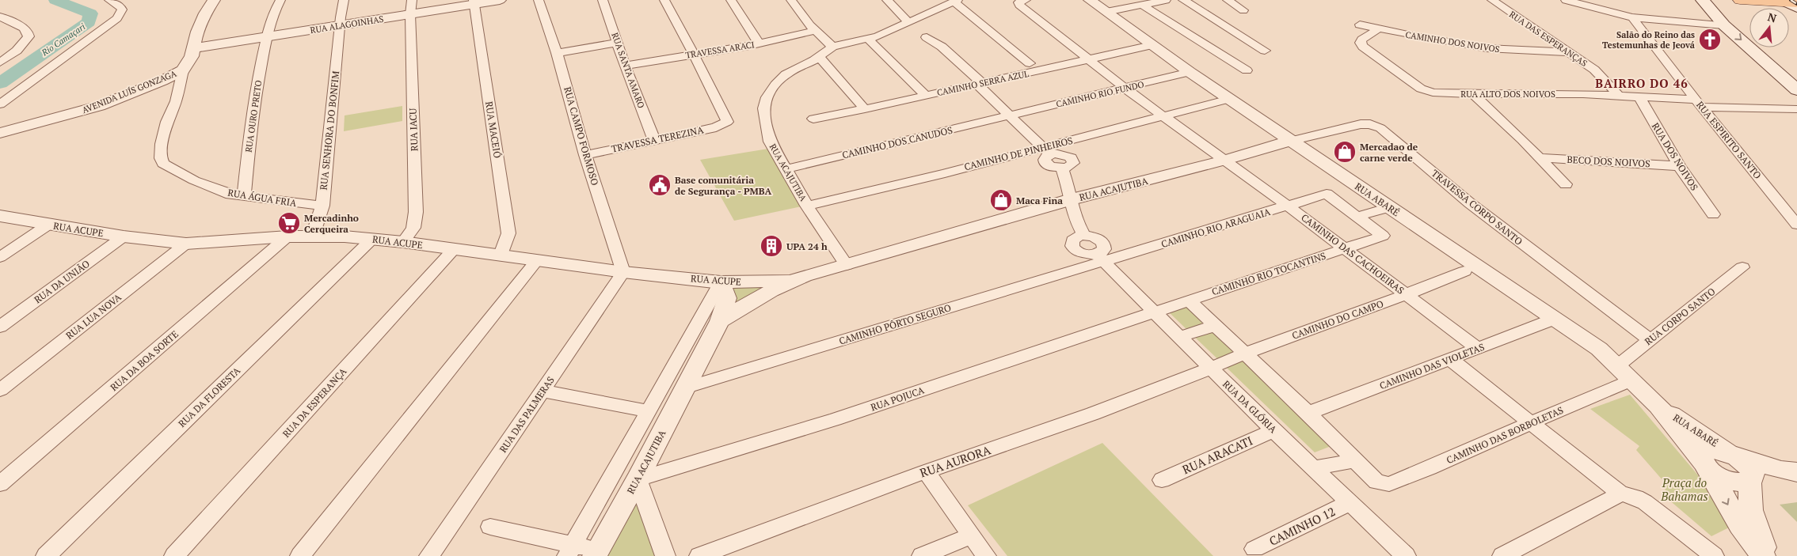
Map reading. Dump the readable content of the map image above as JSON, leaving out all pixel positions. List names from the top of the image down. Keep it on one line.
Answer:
{"streets":{"street":["RUA ALAGOINHAS","RUA DAS ESPERANÇAS","CAMINHO DOS NOIVOS","TRAVESSA ARACI","RUA SANTA AMARO","CAMINHO SERRA AZUL","AVENIDA LUÍS GONZAGA","CAMINHO RIO FUNDO","RUA ALTO DOS NOIVOS","RUA OURO PRETO","RUA IACU","RUA MACEIÓ","RUA SENHORA DO BONFIM","RUA CAMPO FORMOSO","TRAVESSA TEREZINA","RUA ESPIRITO SANTO","CAMINHO DOS CANUDOS","CAMINHO DE PINHEIROS","RUA DOS NOIVOS","BECO DOS NOIVOS","RUA ACAJUTIBA","RUA ÁGUA FRIA","RUA ABARÉ","TRAVESSA CORPO SANTO","CAMINHO RIO ARAGUAIA","RUA ACUPE","CAMINHO DAS CACHOEIRAS","CAMINHO RIO TOCANTINS","RUA DA UNIÃO","RUA LUA NOVA","RUA CORPO SANTO","CAMINHO DO CAMPO","CAMINHO PÔRTO SEGURO","RUA DA BOA SORTE","CAMINHO DAS VIOLETAS","RUA DA FLORESTA","RUA POJUCA","RUA DA ESPERANÇA","RUA DA GLÓRIA","RUA DAS PALMERAS","CAMINHO DAS BORBOLETAS","RUA ARACATI","RUA AURORA","CAMINHO 12"]},"crossings":[["RUA ALAGOINHAS","AVENIDA LUÍS GONZAGA"],["RUA ALAGOINHAS","RUA OURO PRETO"],["RUA ALAGOINHAS","RUA IACU"],["RUA ALAGOINHAS","RUA MACEIÓ"],["RUA ALAGOINHAS","RUA SENHORA DO BONFIM"],["RUA DAS ESPERANÇAS","CAMINHO DOS NOIVOS"],["RUA DAS ESPERANÇAS","RUA ALTO DOS NOIVOS"],["CAMINHO DOS NOIVOS","RUA ALTO DOS NOIVOS"],["TRAVESSA ARACI","RUA SANTA AMARO"],["TRAVESSA ARACI","TRAVESSA TEREZINA"],["RUA SANTA AMARO","TRAVESSA TEREZINA"],["CAMINHO SERRA AZUL","RUA ABARÉ"],["CAMINHO SERRA AZUL","CAMINHO DAS CACHOEIRAS"],["AVENIDA LUÍS GONZAGA","RUA ÁGUA FRIA"],["CAMINHO RIO FUNDO","CAMINHO DOS CANUDOS"],["CAMINHO RIO FUNDO","RUA ABARÉ"],["CAMINHO RIO FUNDO","CAMINHO DAS CACHOEIRAS"],["RUA ALTO DOS NOIVOS","RUA ESPIRITO SANTO"],["RUA ALTO DOS NOIVOS","RUA DOS NOIVOS"],["RUA OURO PRETO","RUA ÁGUA FRIA"],["RUA IACU","RUA ACUPE"],["RUA MACEIÓ","RUA ACUPE"],["RUA SENHORA DO BONFIM","RUA ÁGUA FRIA"],["RUA SENHORA DO BONFIM","RUA ACUPE"],["RUA CAMPO FORMOSO","TRAVESSA TEREZINA"],["RUA CAMPO FORMOSO","RUA ACUPE"],["RUA CAMPO FORMOSO","RUA DAS PALMERAS"],["CAMINHO DOS CANUDOS","RUA ACAJUTIBA"],["CAMINHO DE PINHEIROS","RUA ACAJUTIBA"],["CAMINHO DE PINHEIROS","RUA ABARÉ"],["CAMINHO DE PINHEIROS","CAMINHO DAS CACHOEIRAS"],["RUA DOS NOIVOS","BECO DOS NOIVOS"],["RUA ACAJUTIBA","RUA ABARÉ"],["RUA ACAJUTIBA","TRAVESSA CORPO SANTO"],["RUA ACAJUTIBA","RUA ACUPE"],["RUA ACAJUTIBA","CAMINHO DAS CACHOEIRAS"],["RUA ACAJUTIBA","CAMINHO PÔRTO SEGURO"],["RUA ACAJUTIBA","RUA POJUCA"],["RUA ABARÉ","TRAVESSA CORPO SANTO"],["RUA ABARÉ","RUA CORPO SANTO"],["RUA ABARÉ","CAMINHO DAS VIOLETAS"],["RUA ABARÉ","CAMINHO DAS BORBOLETAS"],["TRAVESSA CORPO SANTO","RUA CORPO SANTO"],["CAMINHO RIO ARAGUAIA","CAMINHO DAS CACHOEIRAS"],["CAMINHO RIO ARAGUAIA","CAMINHO RIO TOCANTINS"],["CAMINHO RIO ARAGUAIA","CAMINHO PÔRTO SEGURO"],["CAMINHO RIO ARAGUAIA","RUA DA GLÓRIA"],["RUA ACUPE","RUA DA UNIÃO"],["RUA ACUPE","RUA LUA NOVA"],["RUA ACUPE","RUA DA BOA SORTE"],["RUA ACUPE","RUA DA FLORESTA"],["RUA ACUPE","RUA DA ESPERANÇA"],["RUA ACUPE","RUA DAS PALMERAS"],["CAMINHO DAS CACHOEIRAS","CAMINHO RIO TOCANTINS"],["CAMINHO DAS CACHOEIRAS","CAMINHO DO CAMPO"],["CAMINHO DAS CACHOEIRAS","CAMINHO DAS VIOLETAS"],["CAMINHO RIO TOCANTINS","RUA POJUCA"],["CAMINHO RIO TOCANTINS","RUA DA GLÓRIA"],["CAMINHO DO CAMPO","RUA DA GLÓRIA"],["CAMINHO DO CAMPO","RUA AURORA"],["CAMINHO PÔRTO SEGURO","RUA DA GLÓRIA"],["RUA POJUCA","RUA DA GLÓRIA"],["RUA DA GLÓRIA","RUA ARACATI"],["RUA DA GLÓRIA","RUA AURORA"],["RUA DA GLÓRIA","CAMINHO 12"]],"districts":["BAIRRO DO 46"],"water":["Rio Camaçari"],"parks":["Praça do Bahamas"],"places":{"church":["Salão do Reino das Testemunhas de Jeová"],"shop":["Mercadao de carne verde","Maca Fina"],"public building":["Base comunitária de Segurança - PMBA"],"supermarket":["Mercadinho Cerqueira"],"building":["UPA 24 h"]},"north":"top"}
